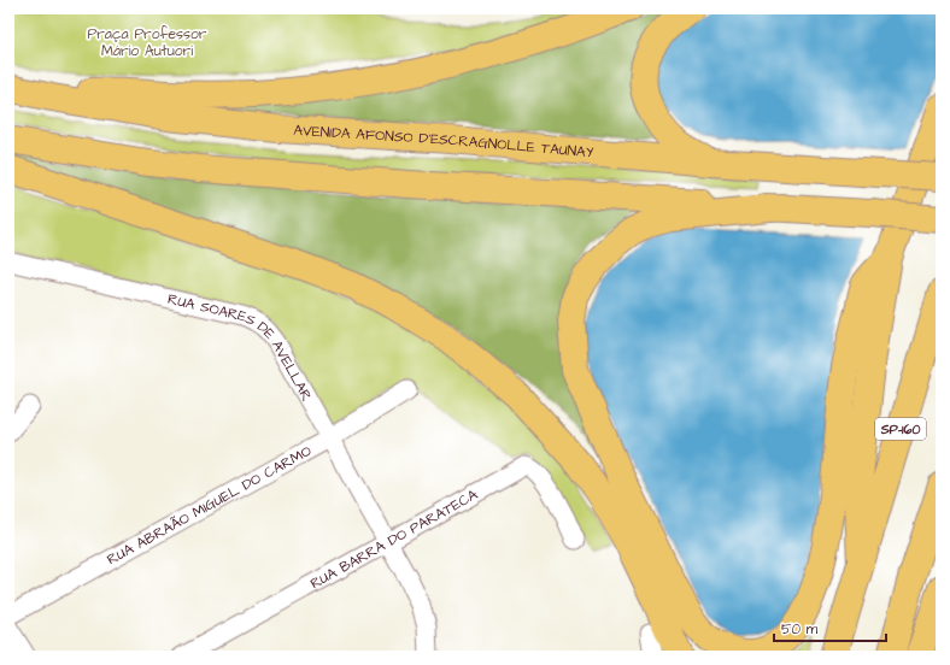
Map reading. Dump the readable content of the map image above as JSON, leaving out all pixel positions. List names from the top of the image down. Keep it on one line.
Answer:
{"streets":{"highway":["AVENIDA AFONSO D'ESCRAGNOLLE TAUNAY","SP-160"],"street":["RUA SOARES DE AVELLAR","RUA ABRAÃO MIGUEL DO CARMO","RUA BARRA DO PARATECA"]},"crossings":[["RUA SOARES DE AVELLAR","RUA ABRAÃO MIGUEL DO CARMO"],["RUA SOARES DE AVELLAR","RUA BARRA DO PARATECA"]],"parks":["Praça Professor Mário Autuori"],"scale_bar":"50 m"}
